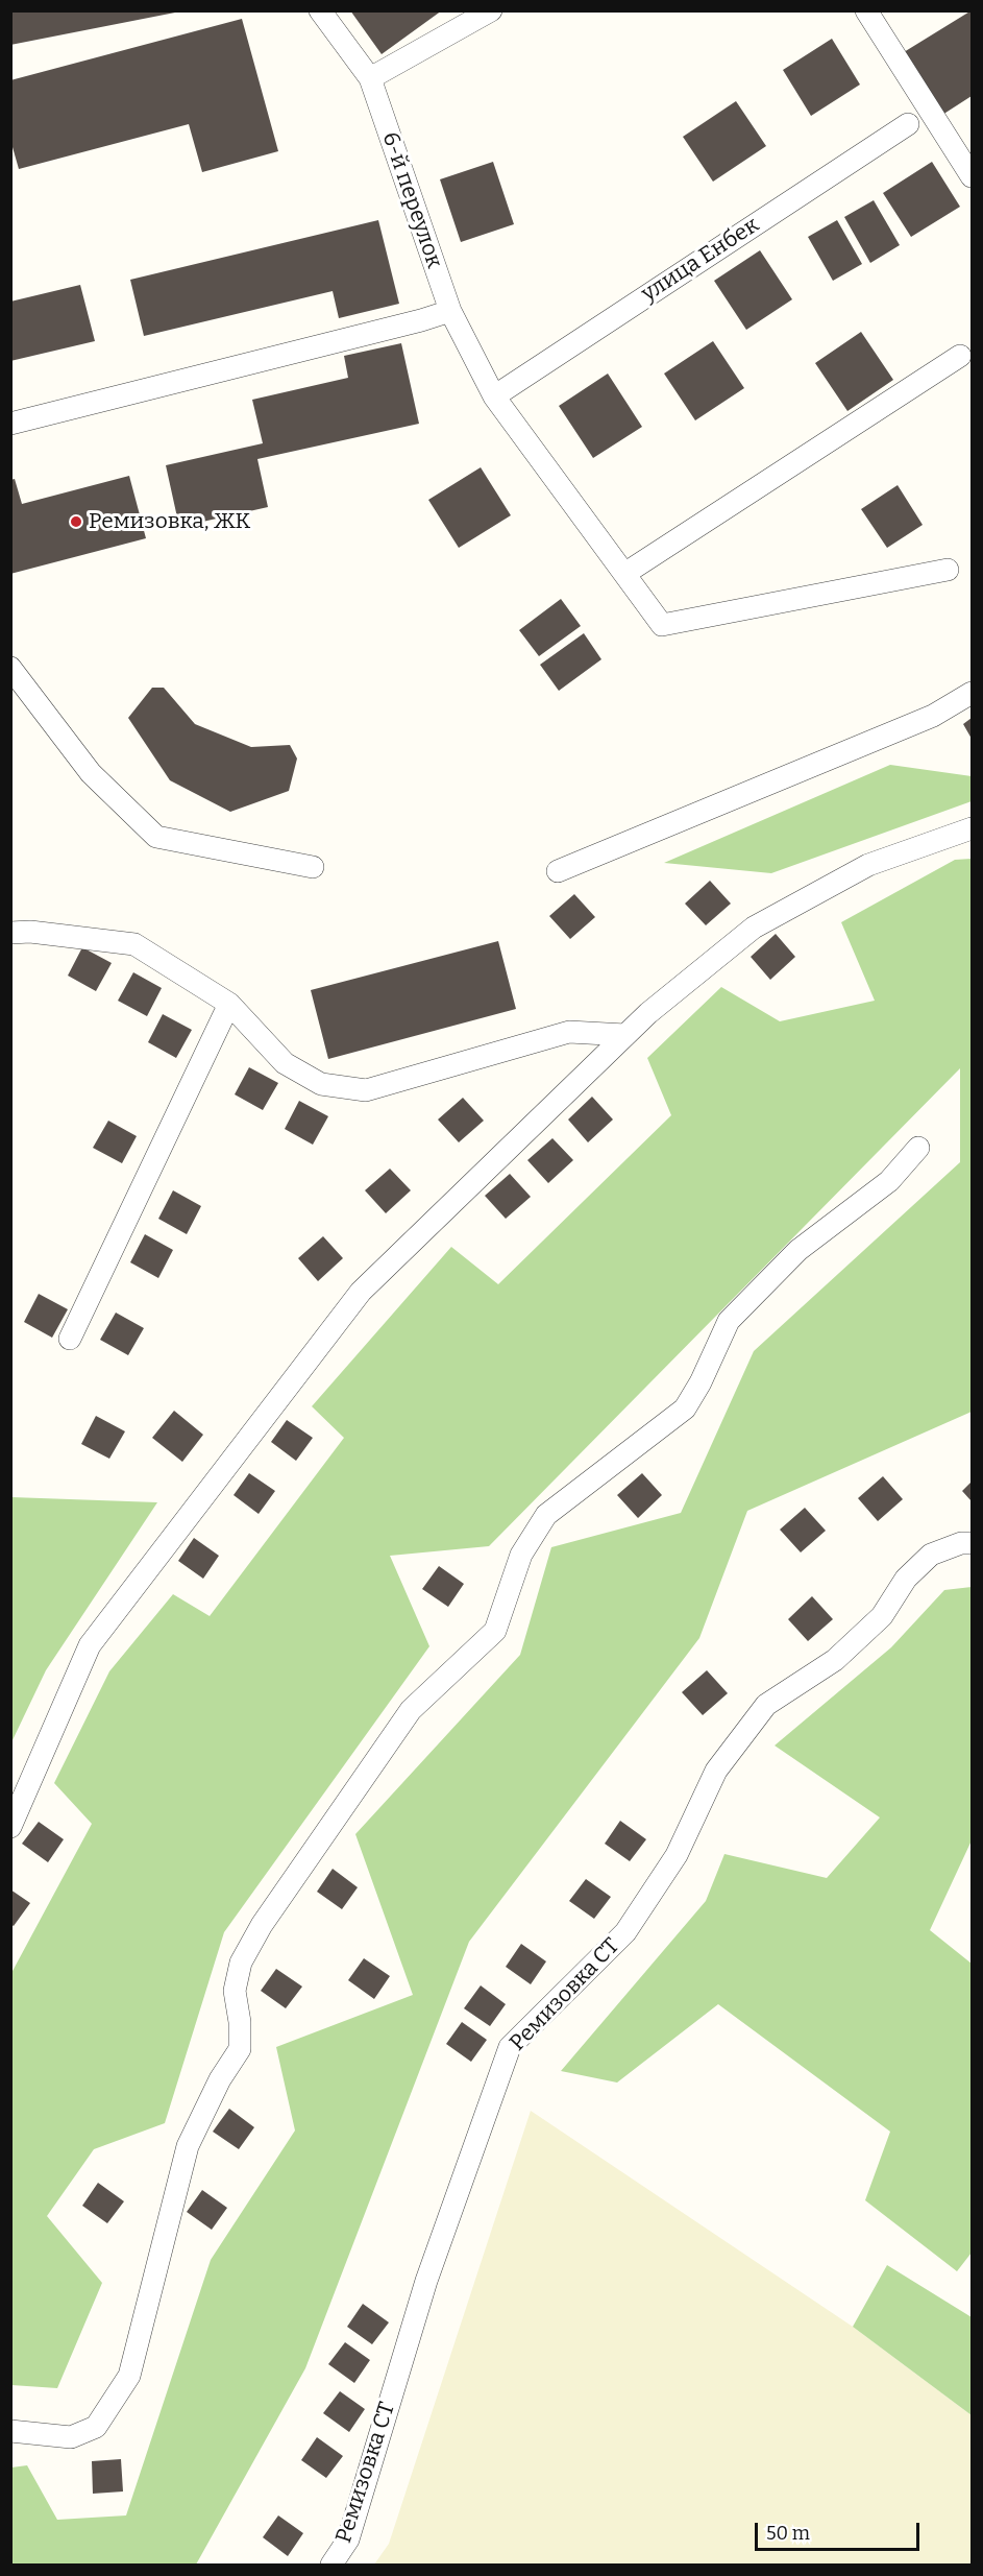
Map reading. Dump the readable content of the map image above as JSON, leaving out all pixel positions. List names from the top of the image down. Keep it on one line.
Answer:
{"streets":{"street":["6-й переулок","улица Енбек","Ремизовка СТ"]},"crossings":[["6-й переулок","улица Енбек"]],"places":["Ремизовка, ЖК"],"scale_bar":"50 m"}
